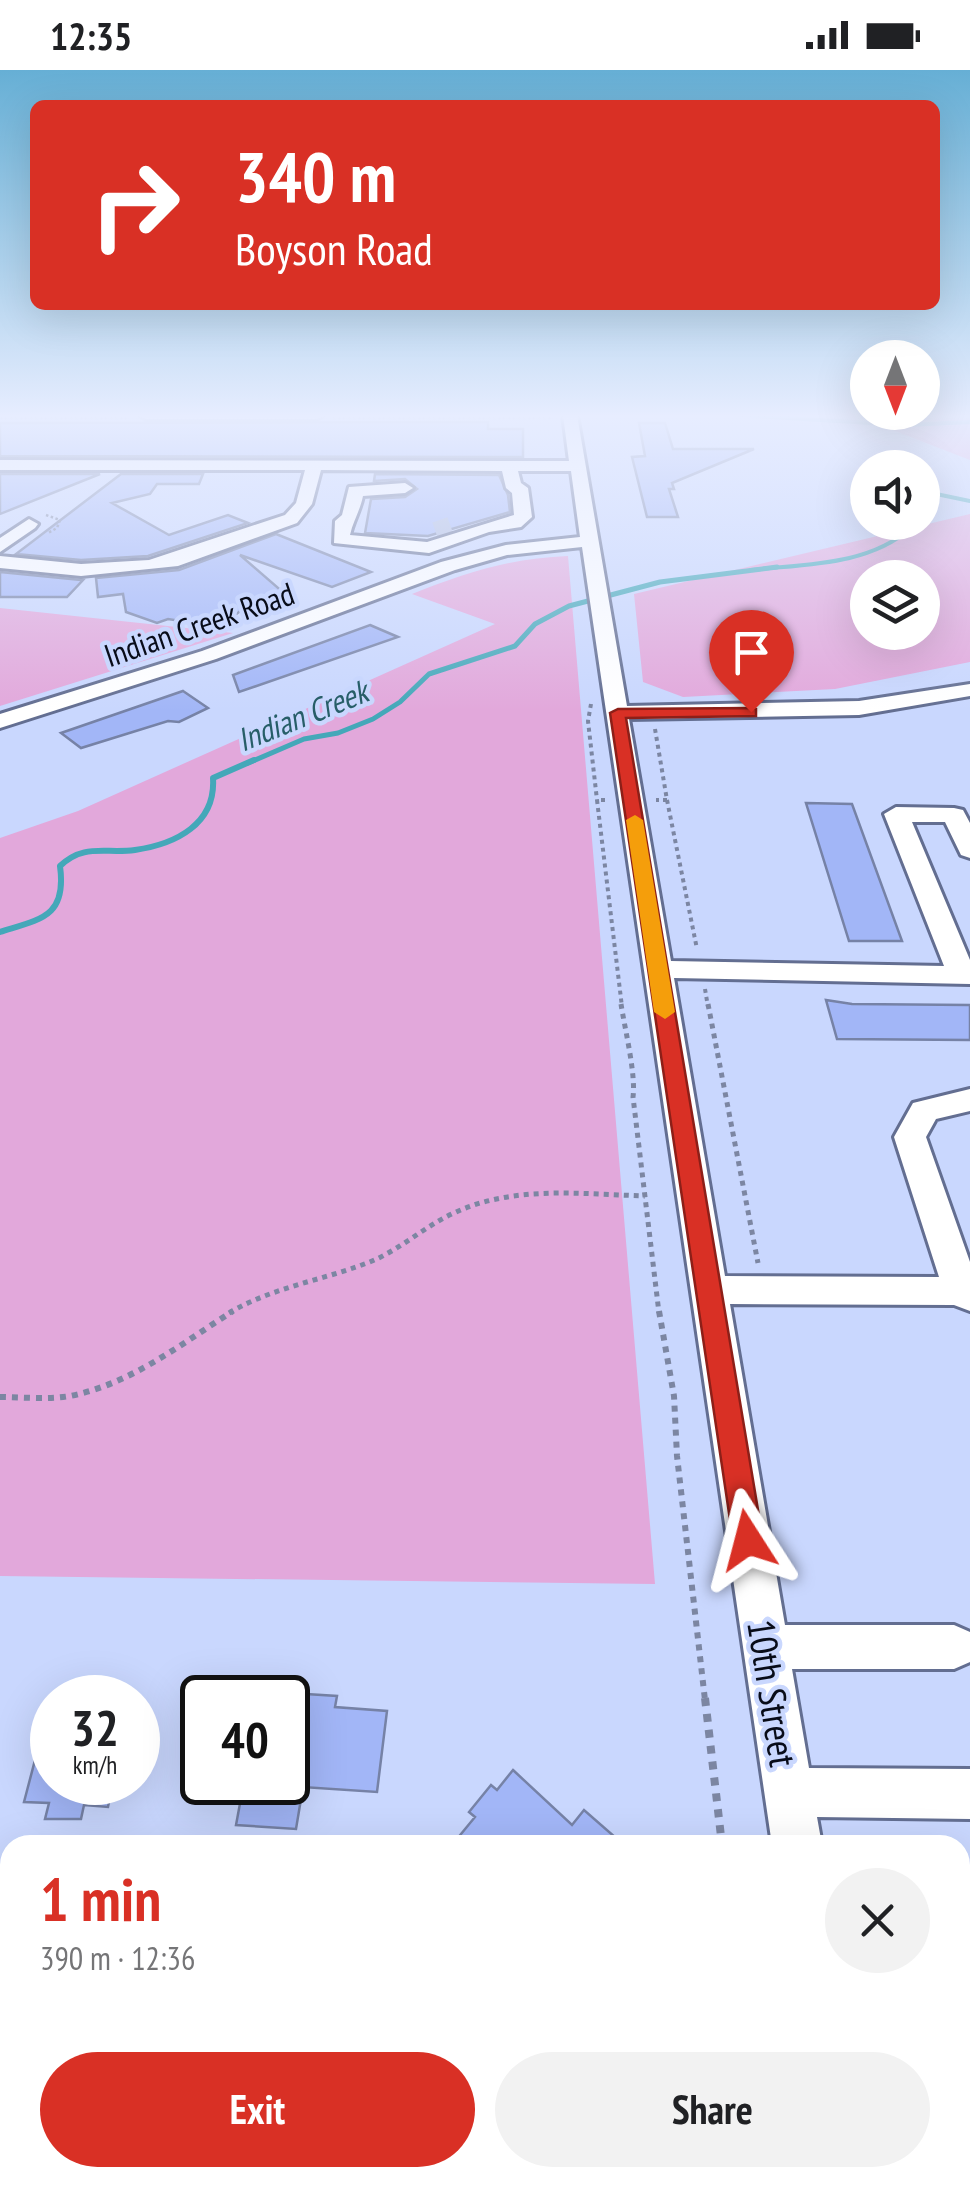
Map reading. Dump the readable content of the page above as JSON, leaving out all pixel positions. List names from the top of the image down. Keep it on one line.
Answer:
{"streets":{"street":["Indian Creek Road","10th Street"]},"crossings":[["Indian Creek Road","10th Street"]],"water":["Indian Creek"],"north":"bottom","page":{"status":"12:35","turn":["340 m","Boyson Road"],"speed":"32 km/h","limit":"40","heading":["1 min","390 m · 12:36"],"buttons":["Exit","Share"]}}
